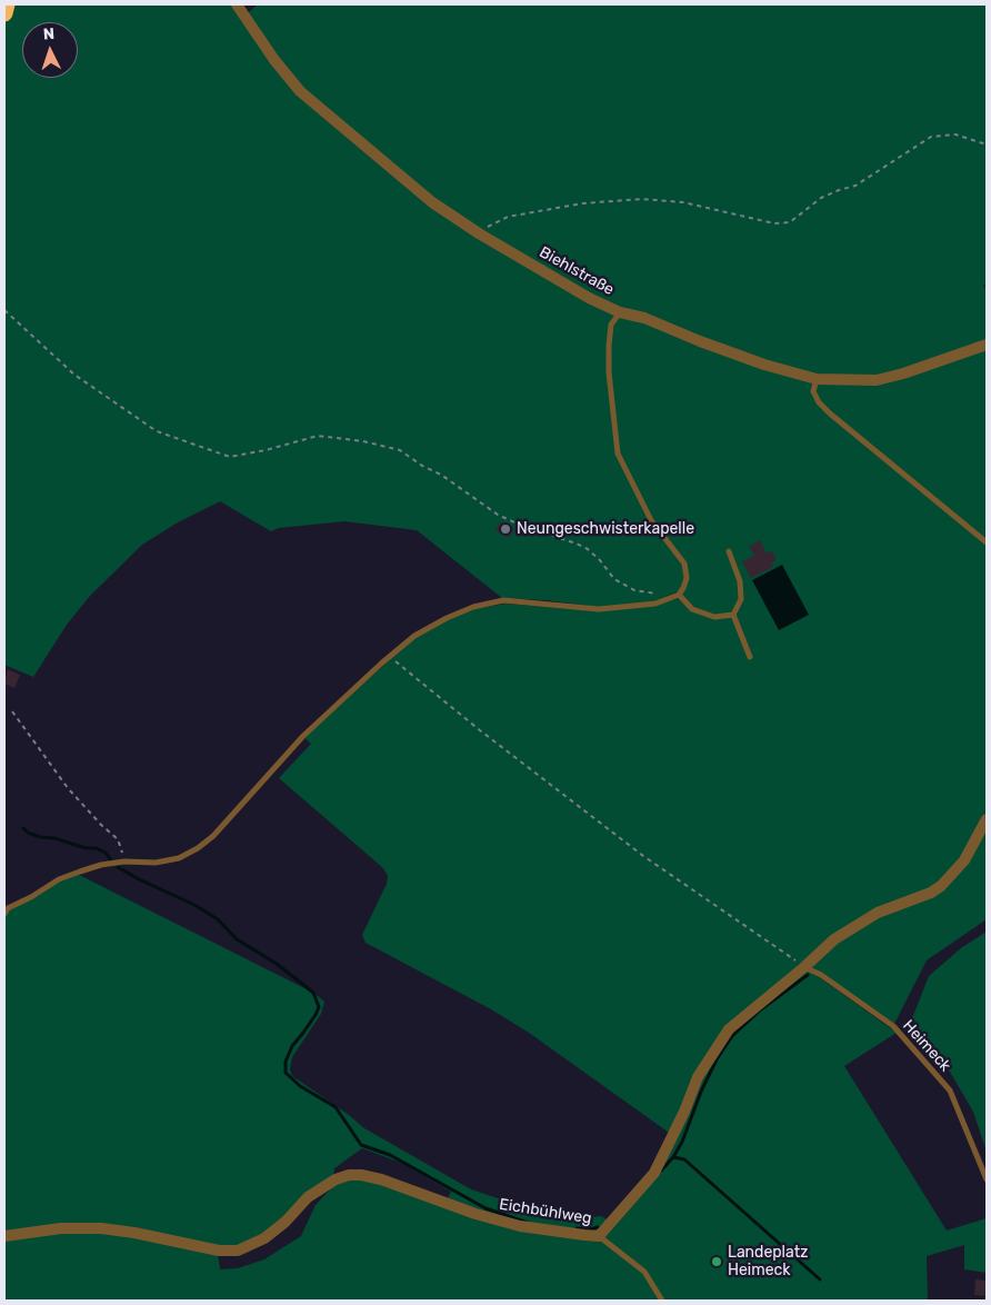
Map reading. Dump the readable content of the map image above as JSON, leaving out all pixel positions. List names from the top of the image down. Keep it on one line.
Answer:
{"streets":{"street":["Biehlstraße","Eichbühlweg"],"lane":["Heimeck"]},"crossings":[["Heimeck","Eichbühlweg"]],"places":["Neungeschwisterkapelle","Landeplatz Heimeck"],"north":"top"}
